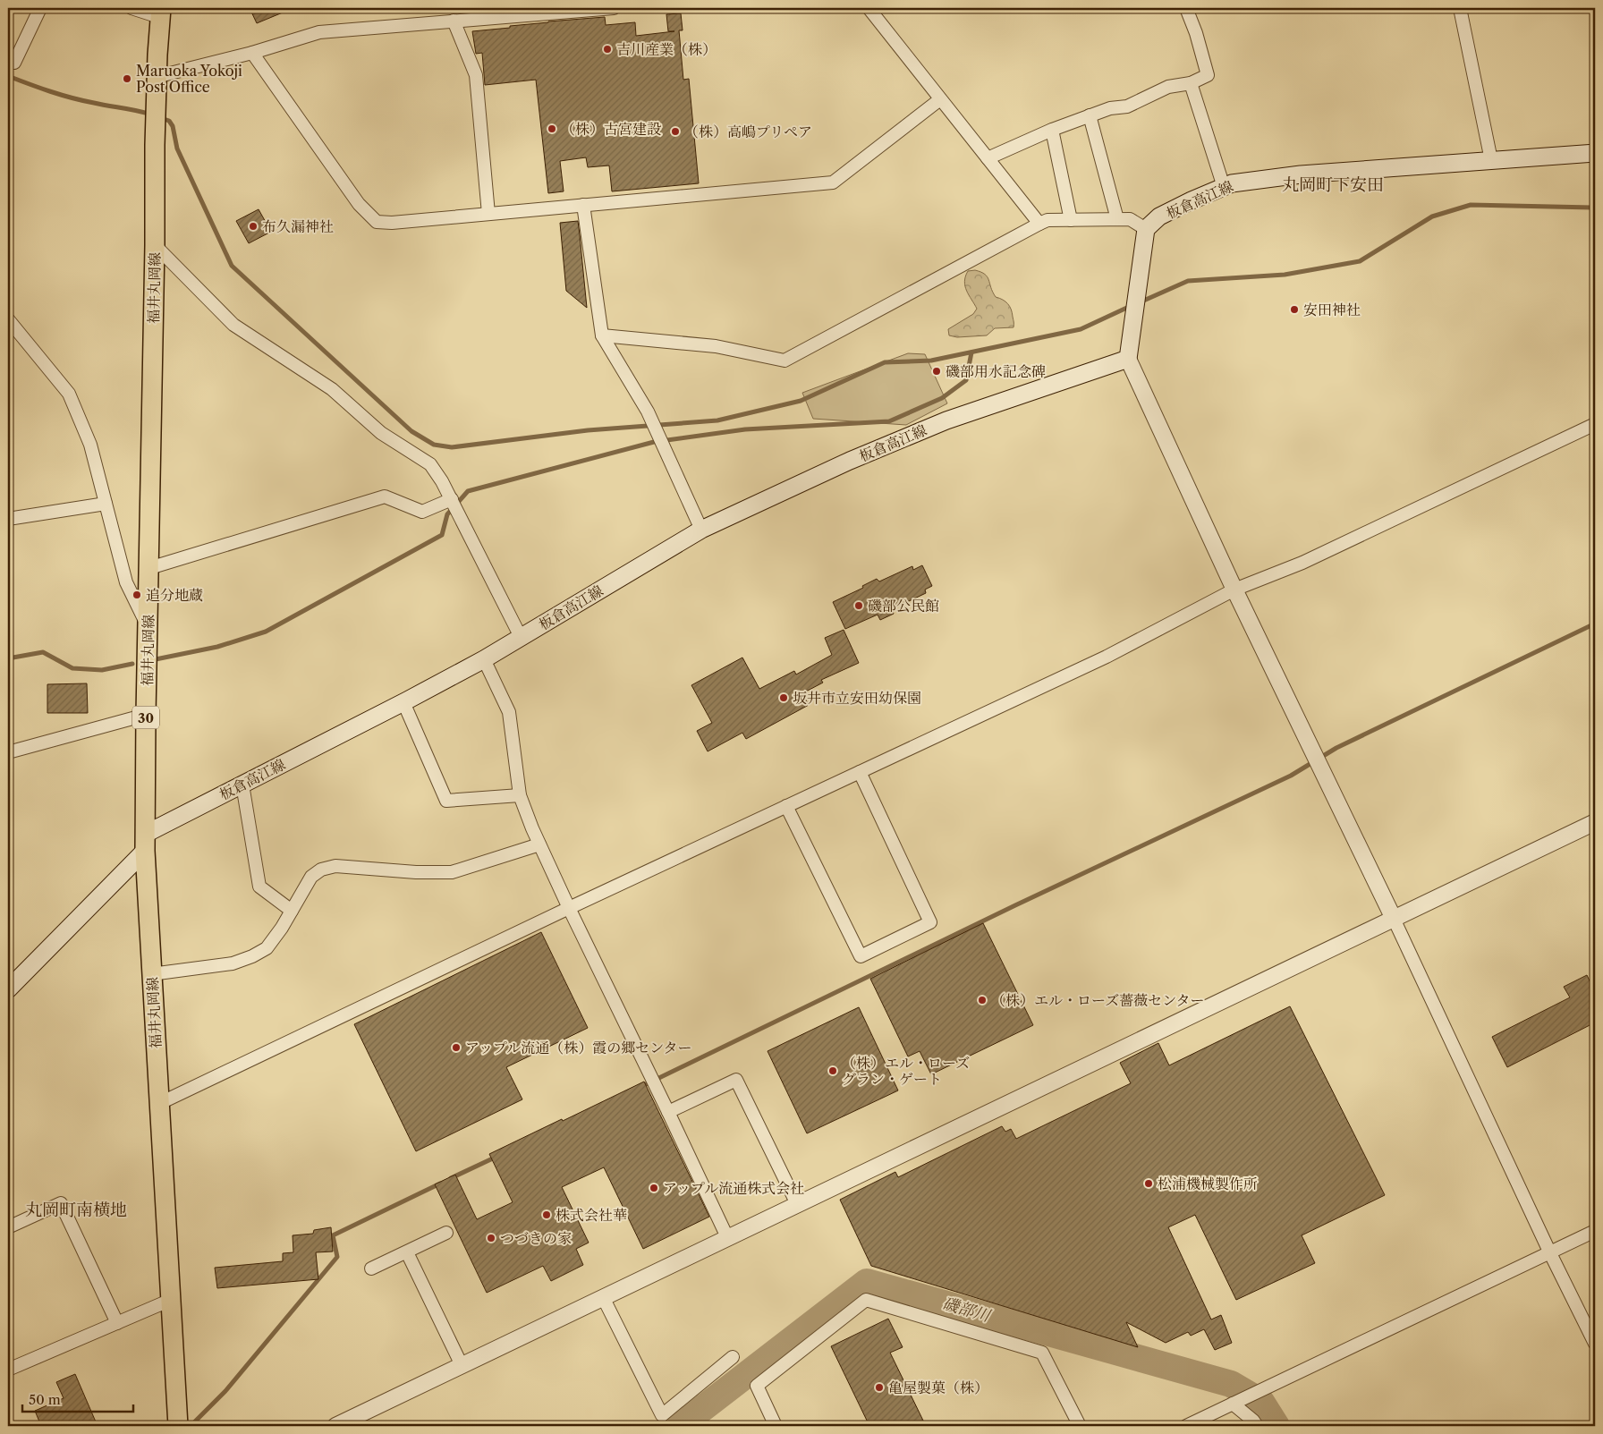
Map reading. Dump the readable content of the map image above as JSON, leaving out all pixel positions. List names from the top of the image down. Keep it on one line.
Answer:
{"streets":{"main road":["板倉高江線","福井丸岡線","30"]},"crossings":[["板倉高江線","福井丸岡線"]],"districts":["丸岡町下安田","丸岡町南横地"],"water":["磯部川"],"places":["吉川産業（株）","Maruoka Yokoji Post Office","（株）古宮建設","（株）高嶋プリペア","布久漏神社","安田神社","磯部用水記念碑","追分地蔵","磯部公民館","坂井市立安田幼保園","（株）エル・ローズ薔薇センター","アップル流通（株）霞の郷センター","（株）エル・ローズ グラン・ゲート","松浦機械製作所","アップル流通株式会社","株式会社華","つづきの家","亀屋製菓（株）"],"scale_bar":"50 m"}
